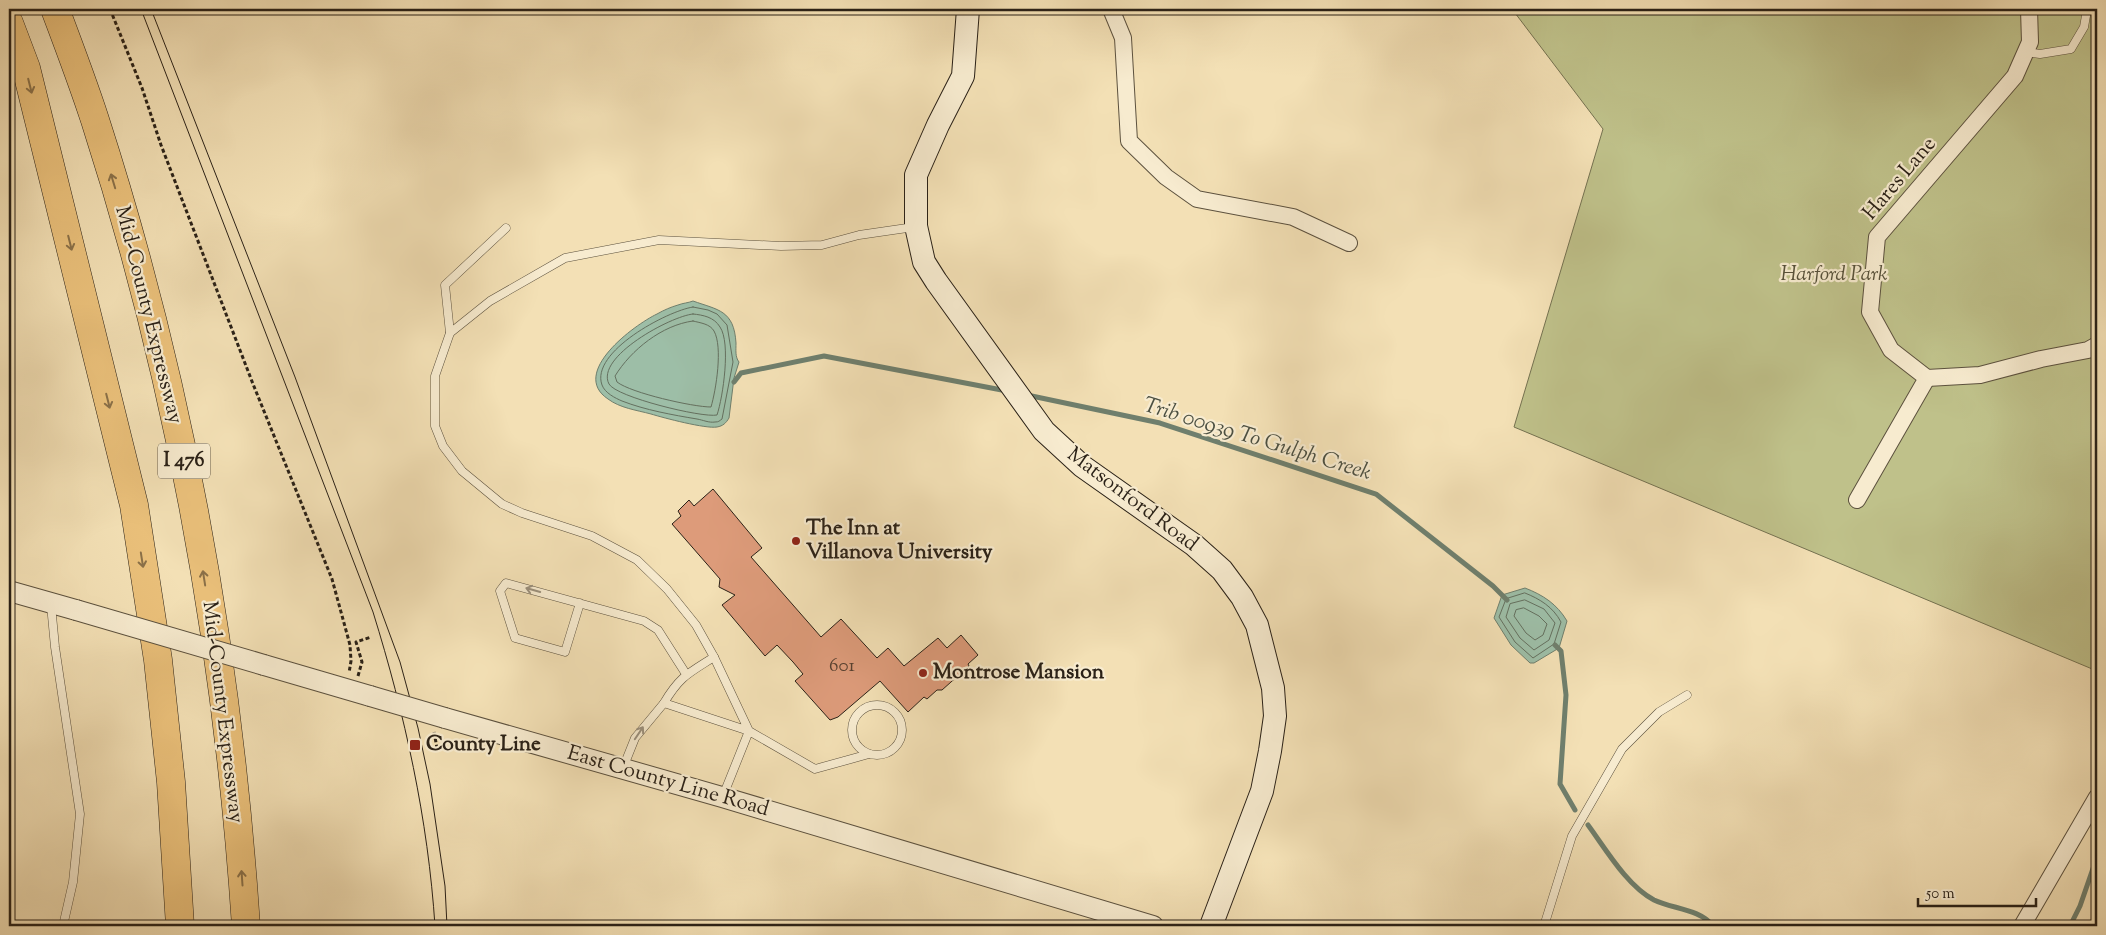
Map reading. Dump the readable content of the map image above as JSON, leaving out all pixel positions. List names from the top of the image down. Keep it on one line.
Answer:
{"streets":{"highway":["Mid-County Expressway","I 476"],"main road":["Matsonford Road"],"street":["Hares Lane","East County Line Road"]},"water":["Trib 00939 To Gulph Creek"],"parks":["Harford Park"],"places":{"other":["The Inn at Villanova University","Montrose Mansion"],"transit":["County Line"]},"house_numbers":["601"],"scale_bar":"50 m"}
